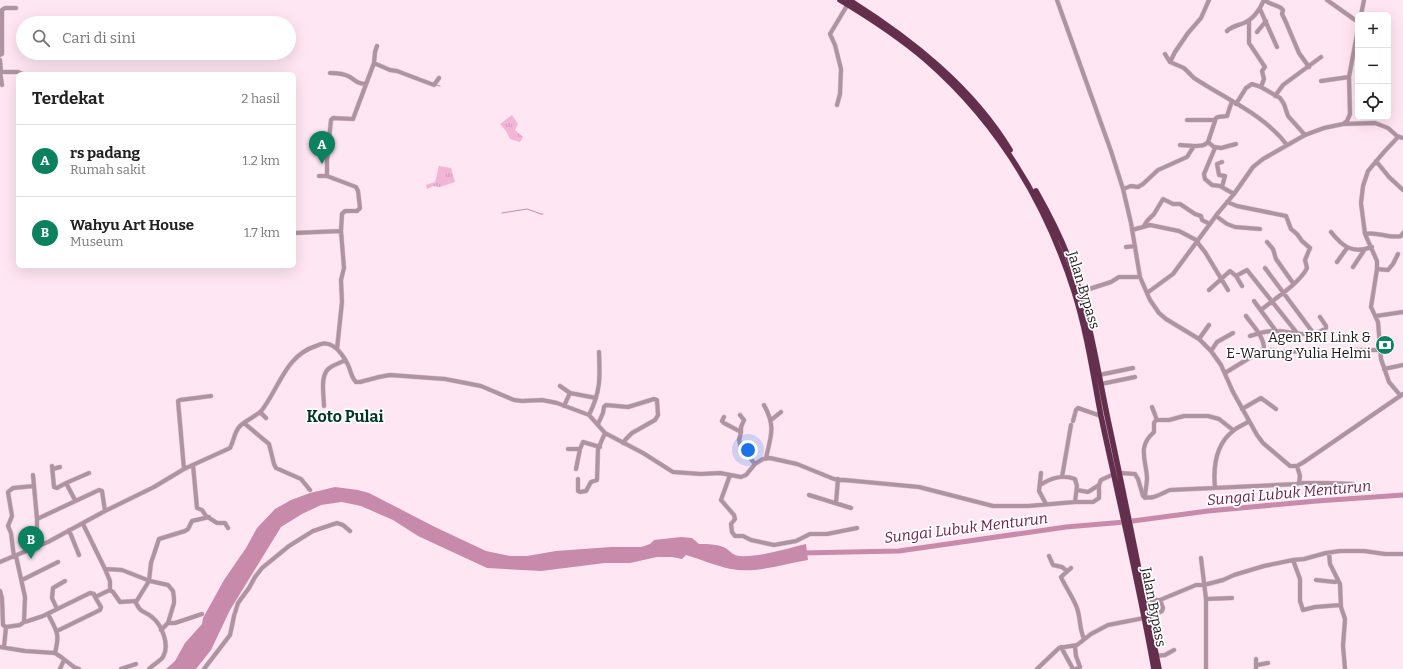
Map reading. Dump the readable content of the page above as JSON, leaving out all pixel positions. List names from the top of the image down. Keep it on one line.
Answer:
{"streets":{"highway":["Jalan Bypass"]},"districts":["Koto Pulai"],"water":["Sungai Lubuk Menturun"],"places":{"bank":["Agen BRI Link & E-Warung Yulia Helmi"]},"page":{"map_buttons":["+","−"],"search":"Cari di sini","heading":["Terdekat","2 hasil"],"list":[{"mark":"A","name":"rs padang","note":"Rumah sakit","value":"1.2 km"},{"mark":"B","name":"Wahyu Art House","note":"Museum","value":"1.7 km"}],"pins":["A","B"]}}
